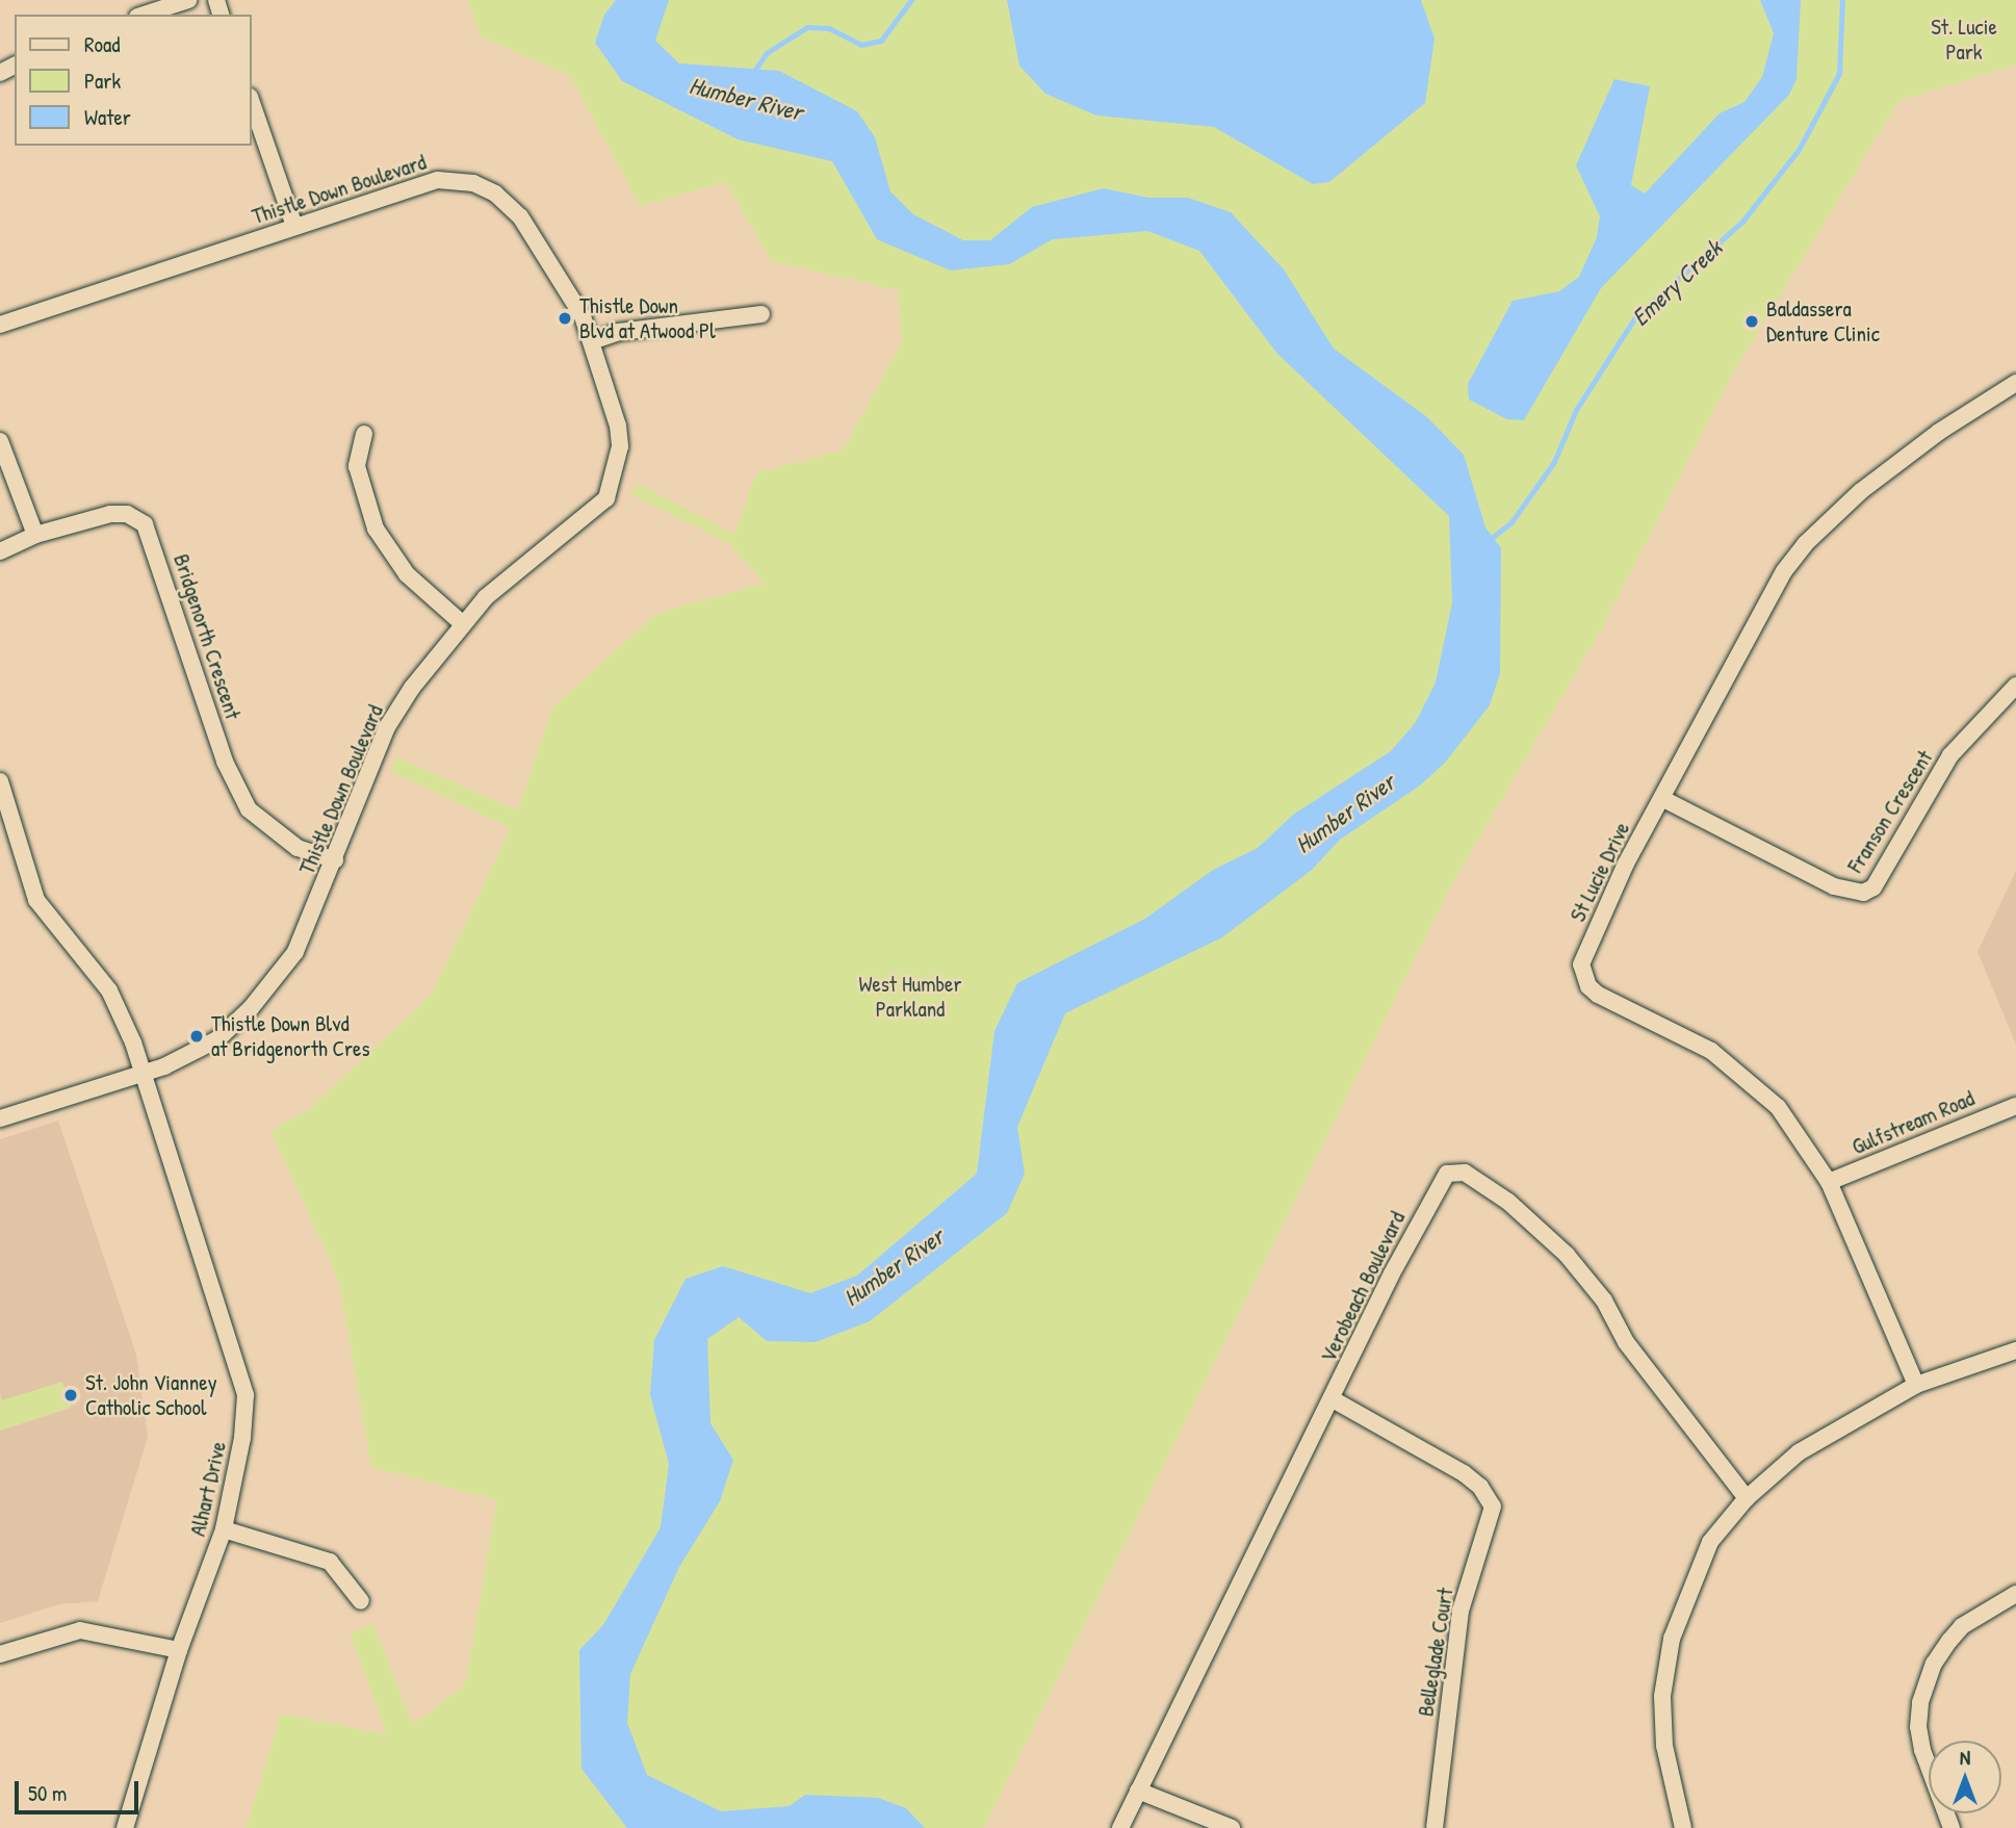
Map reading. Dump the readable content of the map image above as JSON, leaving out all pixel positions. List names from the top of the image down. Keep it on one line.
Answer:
{"streets":{"street":["Thistle Down Boulevard","Bridgenorth Crescent","Franson Crescent","St Lucie Drive","Gulfstream Road","Verobeach Boulevard","Alhart Drive","Belleglade Court"]},"crossings":[["Thistle Down Boulevard","Bridgenorth Crescent"],["Thistle Down Boulevard","Alhart Drive"],["Franson Crescent","St Lucie Drive"],["St Lucie Drive","Gulfstream Road"],["Verobeach Boulevard","Belleglade Court"]],"water":["Humber River","Emery Creek"],"parks":["St. Lucie Park","West Humber Parkland"],"places":["Thistle Down Blvd at Atwood Pl","Baldassera Denture Clinic","Thistle Down Blvd at Bridgenorth Cres","St. John Vianney Catholic School"],"legend":["Road","Park","Water"],"scale_bar":"50 m","north":"top"}
